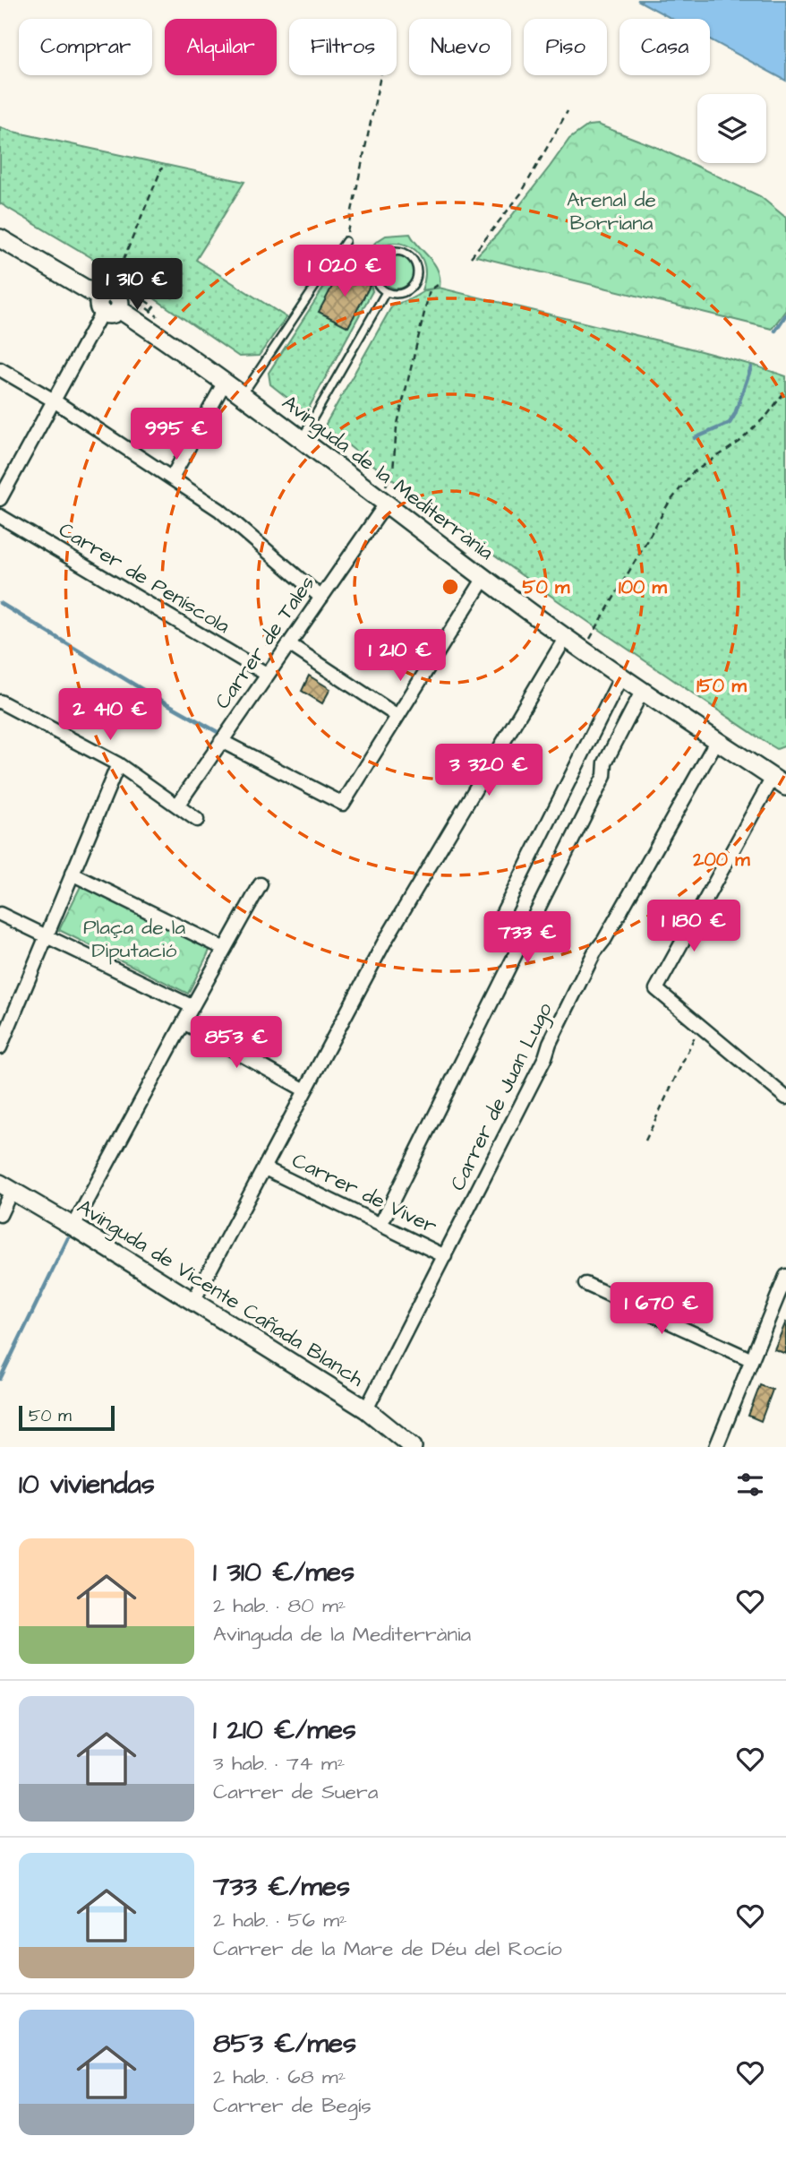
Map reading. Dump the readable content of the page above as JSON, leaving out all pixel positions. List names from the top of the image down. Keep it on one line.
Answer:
{"streets":{"street":["Avinguda de la Mediterrània","Carrer de Peníscola","Carrer de Tales","Carrer de Juan Lugo","Carrer de Viver","Avinguda de Vicente Cañada Blanch"]},"crossings":[["Avinguda de la Mediterrània","Carrer de Tales"],["Avinguda de la Mediterrània","Carrer de Juan Lugo"],["Carrer de Peníscola","Carrer de Tales"],["Carrer de Juan Lugo","Carrer de Viver"],["Carrer de Juan Lugo","Avinguda de Vicente Cañada Blanch"]],"parks":["Arenal de Borriana","Plaça de la Diputació"],"scale_bar":"50 m","page":{"chip":["Comprar","Alquilar","Filtros","Nuevo","Piso","Casa"],"price":["1 020 €","1 310 €","995 €","1 210 €","2 410 €","3 320 €","1 180 €","733 €","853 €","1 670 €"],"scale":"50 m","heading":"10 viviendas","list":[{"name":"1 310 €/mes","note":"2 hab. · 80 m² · Avinguda de la Mediterrània"},{"name":"1 210 €/mes","note":"3 hab. · 74 m² · Carrer de Suera"},{"name":"733 €/mes","note":"2 hab. · 56 m² · Carrer de la Mare de Déu del Rocío"},{"name":"853 €/mes","note":"2 hab. · 68 m² · Carrer de Begís"}]},"rings":["50 m","100 m","150 m","200 m"]}
